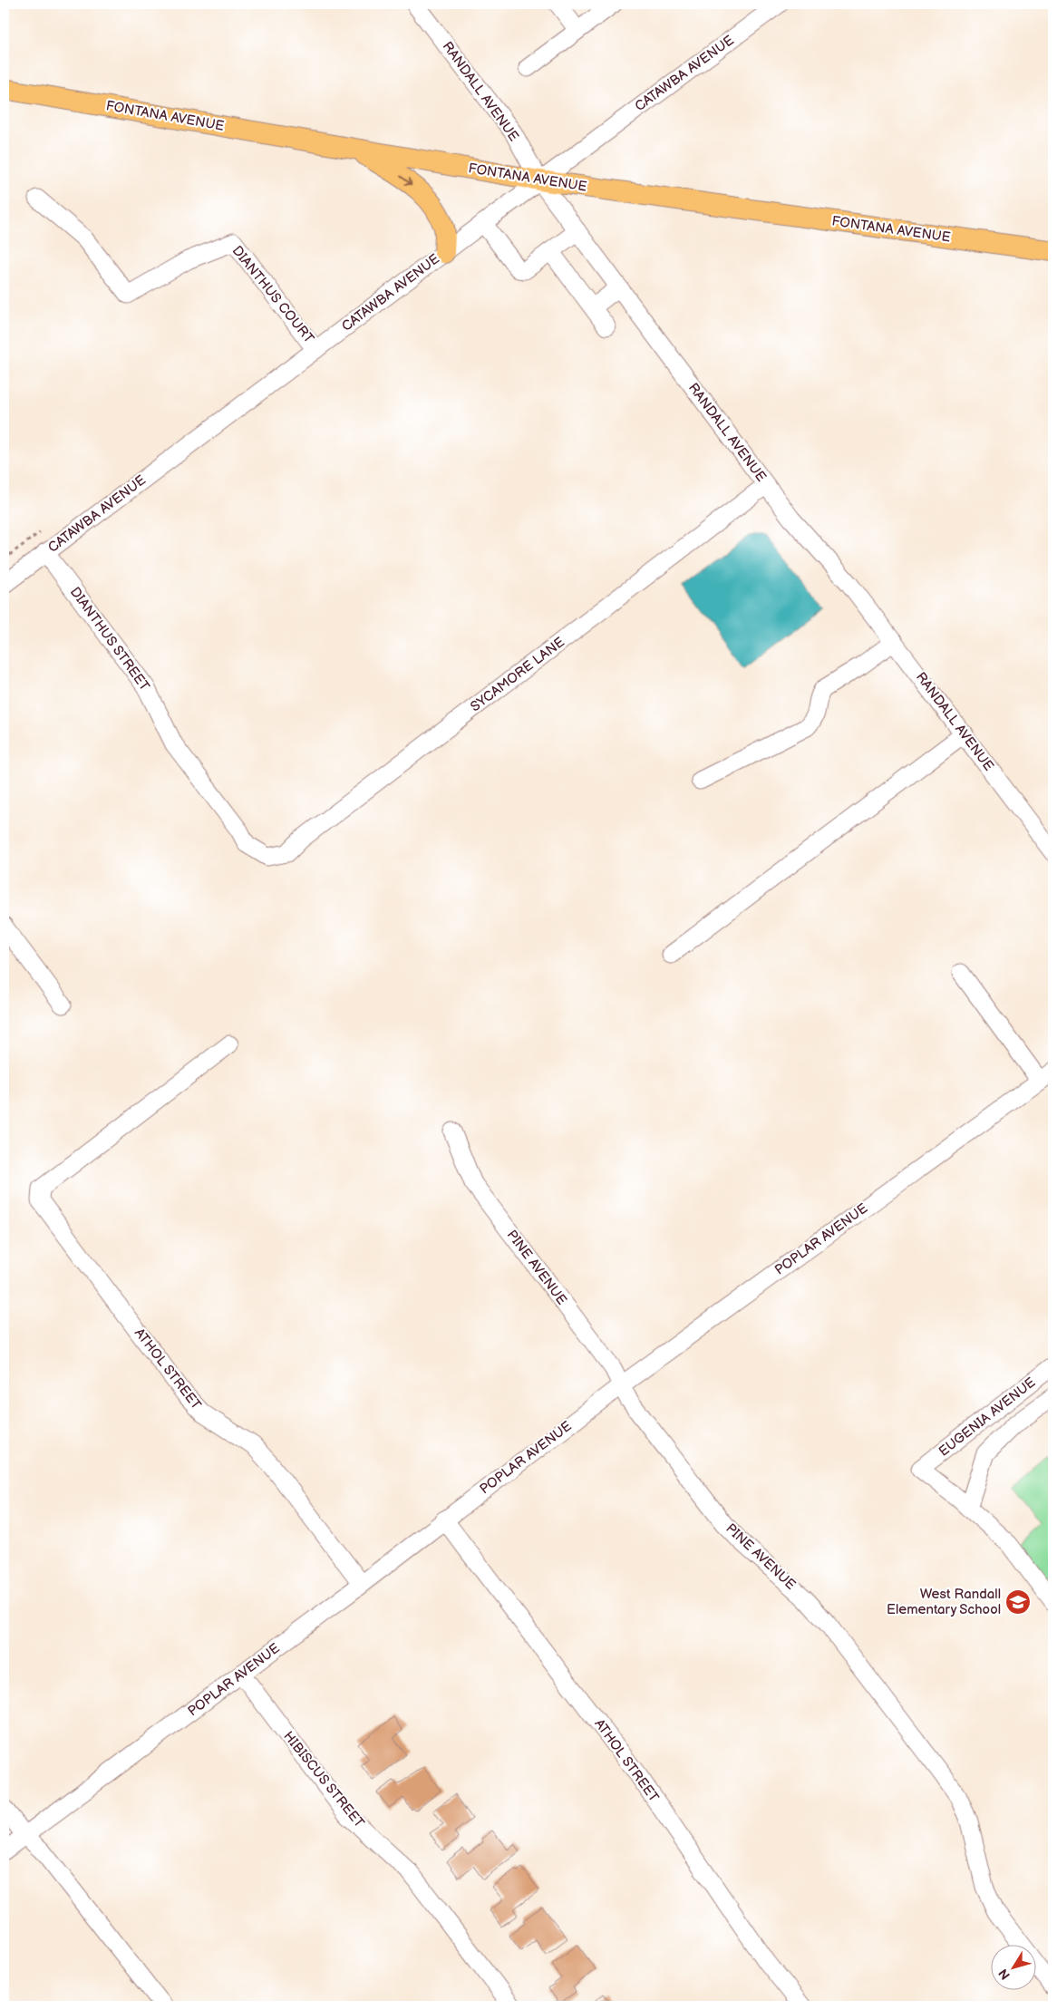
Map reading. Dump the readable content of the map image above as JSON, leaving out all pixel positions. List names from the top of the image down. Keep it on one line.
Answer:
{"streets":{"main road":["FONTANA AVENUE"],"street":["CATAWBA AVENUE","RANDALL AVENUE","DIANTHUS COURT","DIANTHUS STREET","SYCAMORE LANE","POPLAR AVENUE","PINE AVENUE","ATHOL STREET","EUGENIA AVENUE","HIBISCUS STREET"]},"crossings":[["CATAWBA AVENUE","RANDALL AVENUE"],["CATAWBA AVENUE","FONTANA AVENUE"],["CATAWBA AVENUE","DIANTHUS COURT"],["CATAWBA AVENUE","DIANTHUS STREET"],["RANDALL AVENUE","FONTANA AVENUE"],["RANDALL AVENUE","SYCAMORE LANE"],["DIANTHUS STREET","SYCAMORE LANE"],["POPLAR AVENUE","PINE AVENUE"],["POPLAR AVENUE","ATHOL STREET"],["POPLAR AVENUE","HIBISCUS STREET"]],"places":{"school or university":["West Randall Elementary School"]},"north":"bottom left"}
